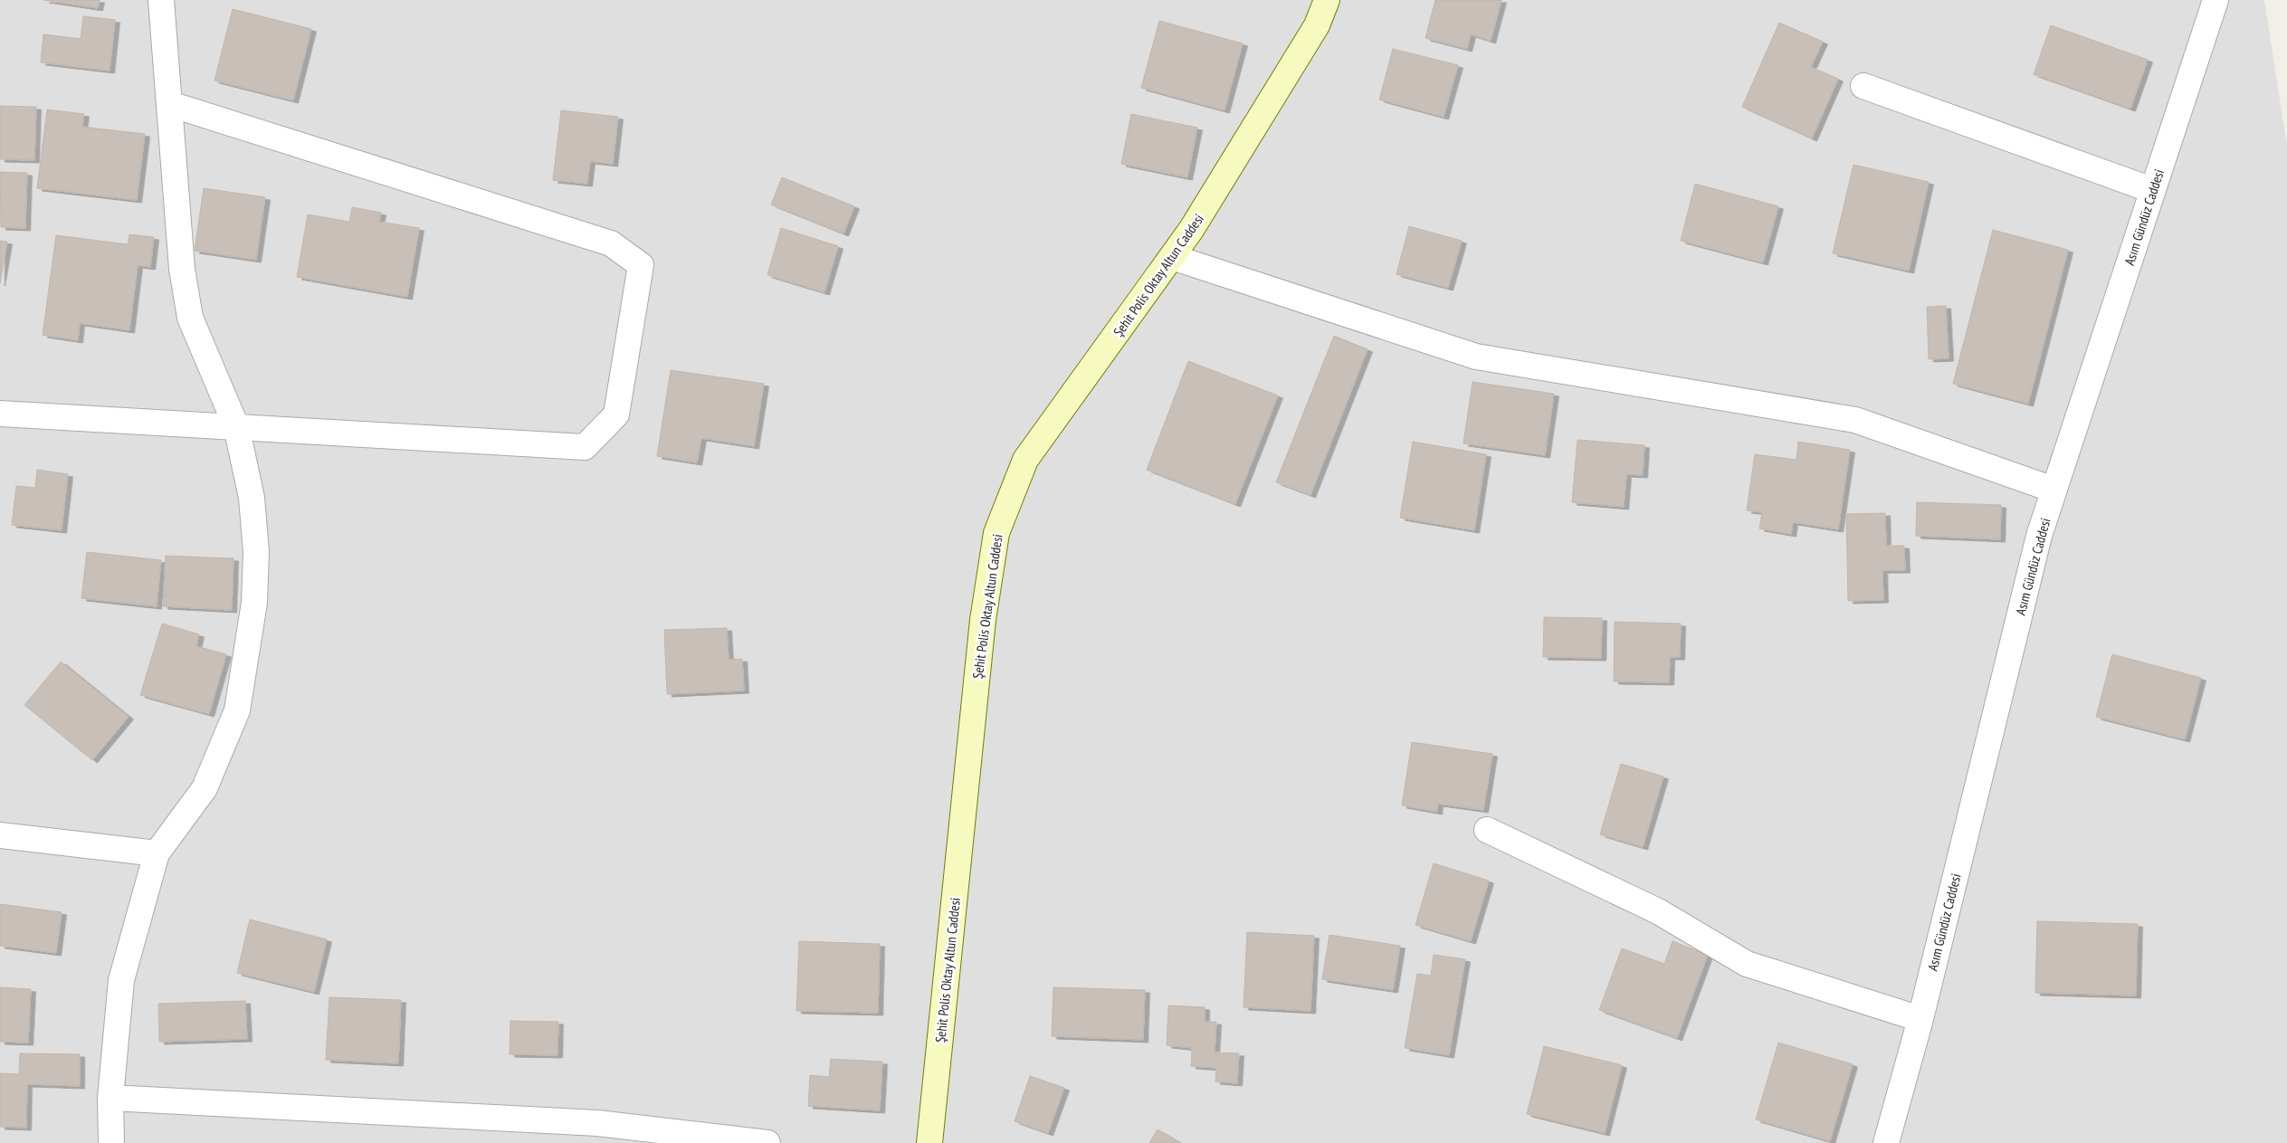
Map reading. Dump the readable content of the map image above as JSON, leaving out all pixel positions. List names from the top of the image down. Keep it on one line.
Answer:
{"streets":{"street":["Asım Gündüz Caddesi","Şehit Polis Oktay Altun Caddesi"]}}
